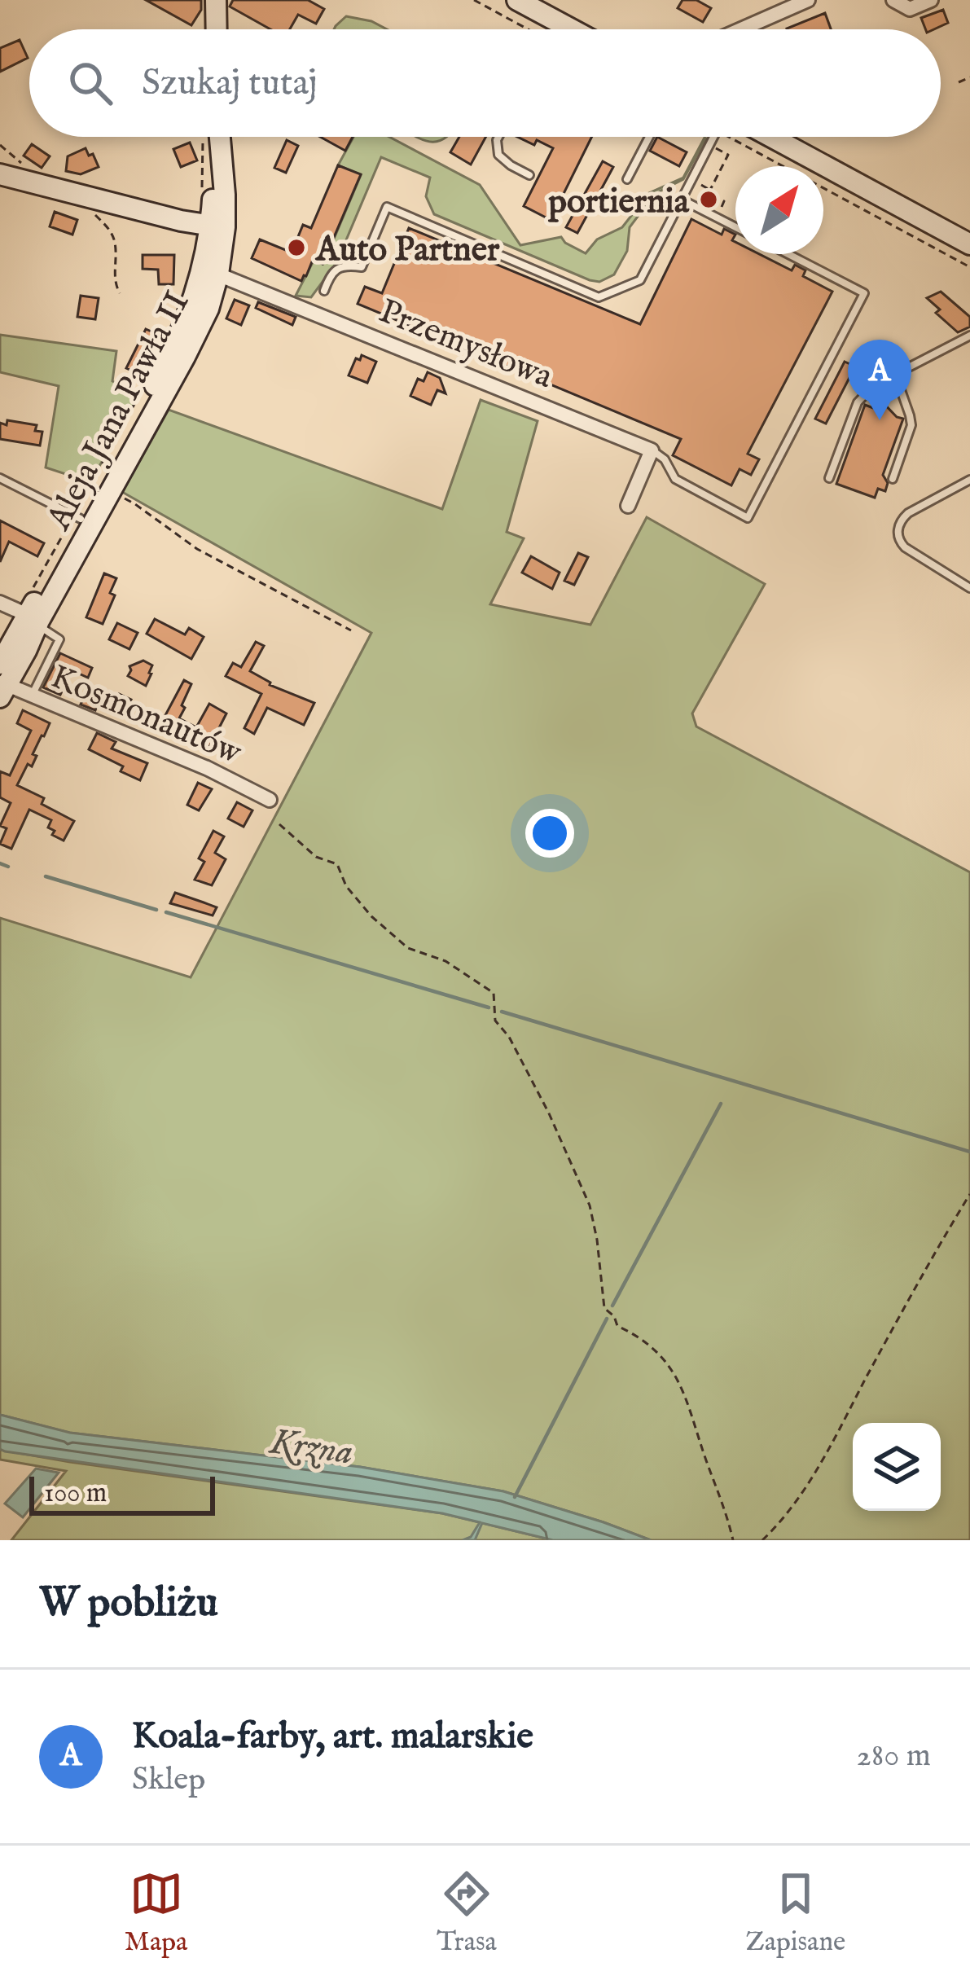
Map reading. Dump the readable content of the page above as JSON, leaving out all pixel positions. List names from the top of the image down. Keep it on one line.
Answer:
{"streets":{"street":["Przemysłowa","Aleja Jana Pawła II","Kosmonautów"]},"crossings":[["Przemysłowa","Aleja Jana Pawła II"],["Aleja Jana Pawła II","Kosmonautów"]],"water":["Krzna"],"places":["portiernia","Auto Partner"],"scale_bar":"100 m","north":"top right","page":{"search":"Szukaj tutaj","pins":"A","scale":"100 m","heading":"W pobliżu","list":[{"mark":"A","name":"Koala-farby, art. malarskie","note":"Sklep","value":"280 m"}],"nav":["Mapa","Trasa","Zapisane"]}}
